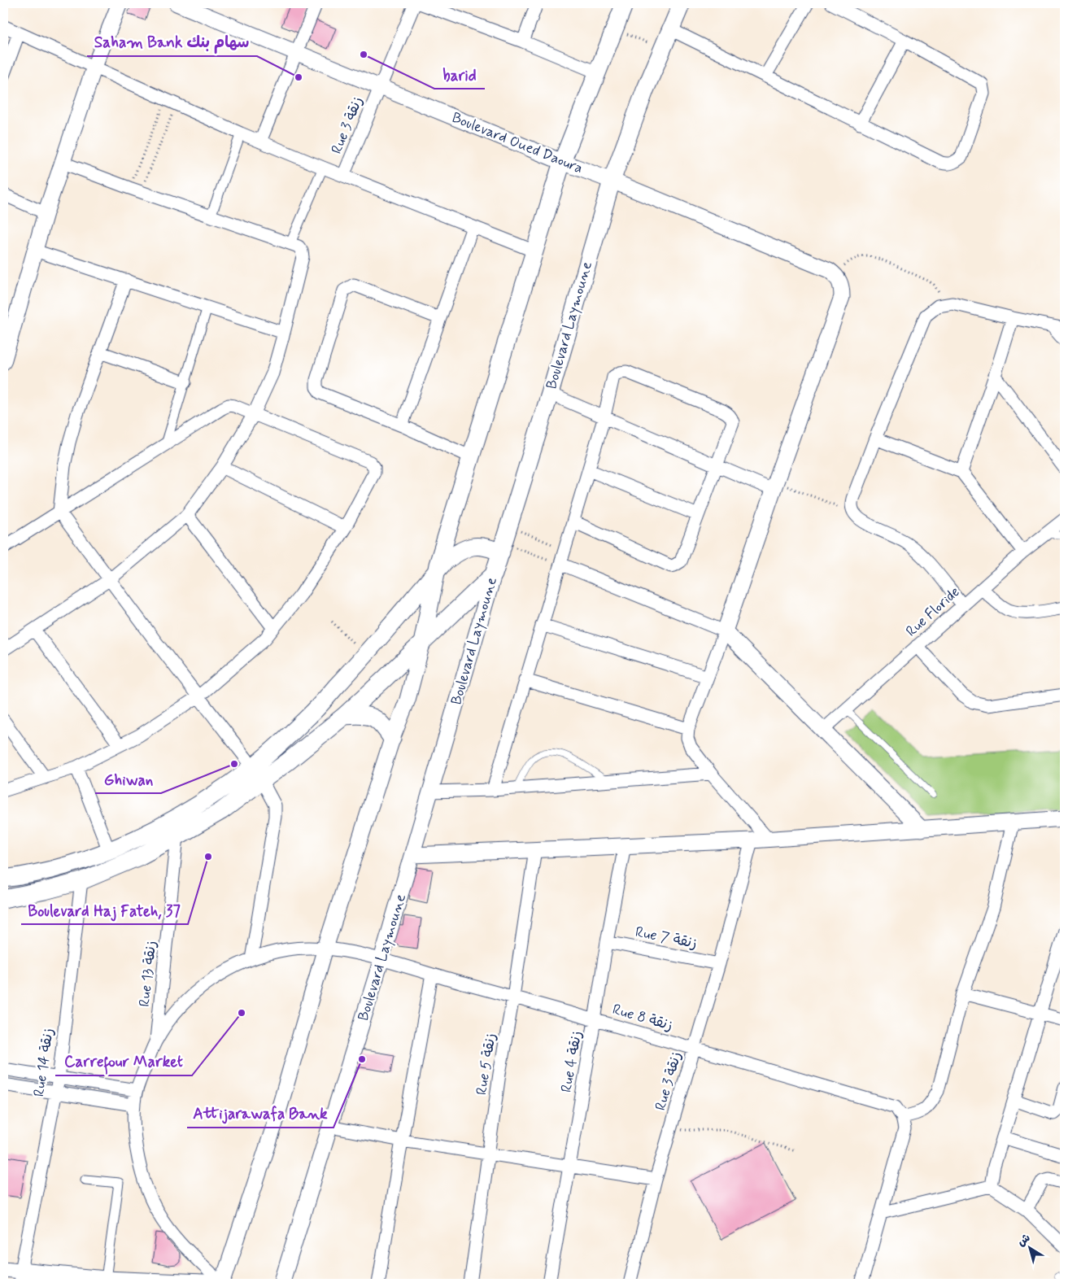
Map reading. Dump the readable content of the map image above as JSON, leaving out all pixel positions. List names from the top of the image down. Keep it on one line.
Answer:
{"streets":{"main road":["Boulevard Laymoune"],"street":["Rue 3 زنقة","Boulevard Oued Daoura","Rue Floride","Rue 7 زنقة","Rue 13 زنقة","Rue 8 زنقة","Rue 4 زنقة","Rue 14 زنقة","Rue 5 زنقة"]},"crossings":[["Rue 3 زنقة","Boulevard Oued Daoura"],["Rue 3 زنقة","Rue 7 زنقة"],["Rue 3 زنقة","Rue 8 زنقة"],["Boulevard Oued Daoura","Boulevard Laymoune"],["Boulevard Laymoune","Rue 8 زنقة"],["Rue 7 زنقة","Rue 4 زنقة"],["Rue 13 زنقة","Rue 8 زنقة"],["Rue 8 زنقة","Rue 4 زنقة"],["Rue 8 زنقة","Rue 5 زنقة"]],"places":["barid","Saham Bank سهام بنك","Ghiwan","Boulevard Haj Fateh, 37","Carrefour Market","Attijarawafa Bank"],"north":"top left"}
